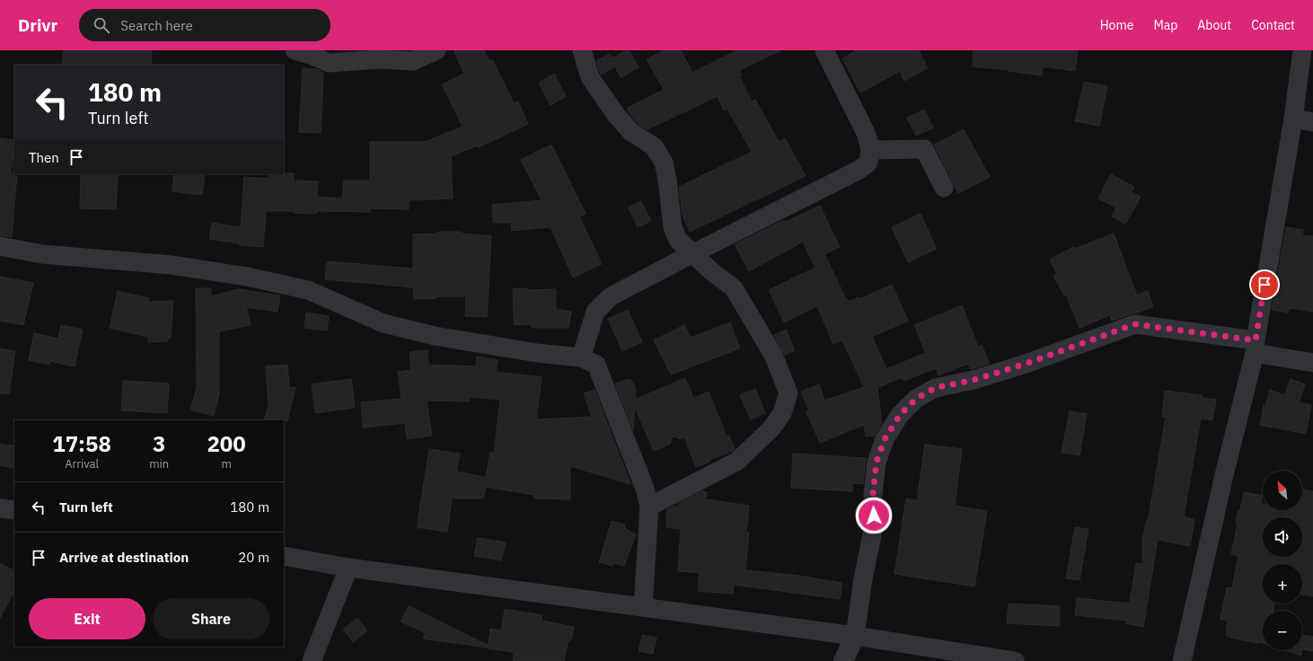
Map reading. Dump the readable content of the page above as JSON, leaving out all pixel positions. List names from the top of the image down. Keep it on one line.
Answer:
{"north":"top left","page":{"header":"Drivr","search":"Search here","nav":["Home","Map","About","Contact"],"turn":["180 m","Turn left"],"then":"Then","eta":["17:58","Arrival","3","min","200","m"],"map_buttons":["+","−"],"list":[{"name":"Turn left","value":"180 m"},{"name":"Arrive at destination","value":"20 m"}],"buttons":["Exit","Share"]}}
